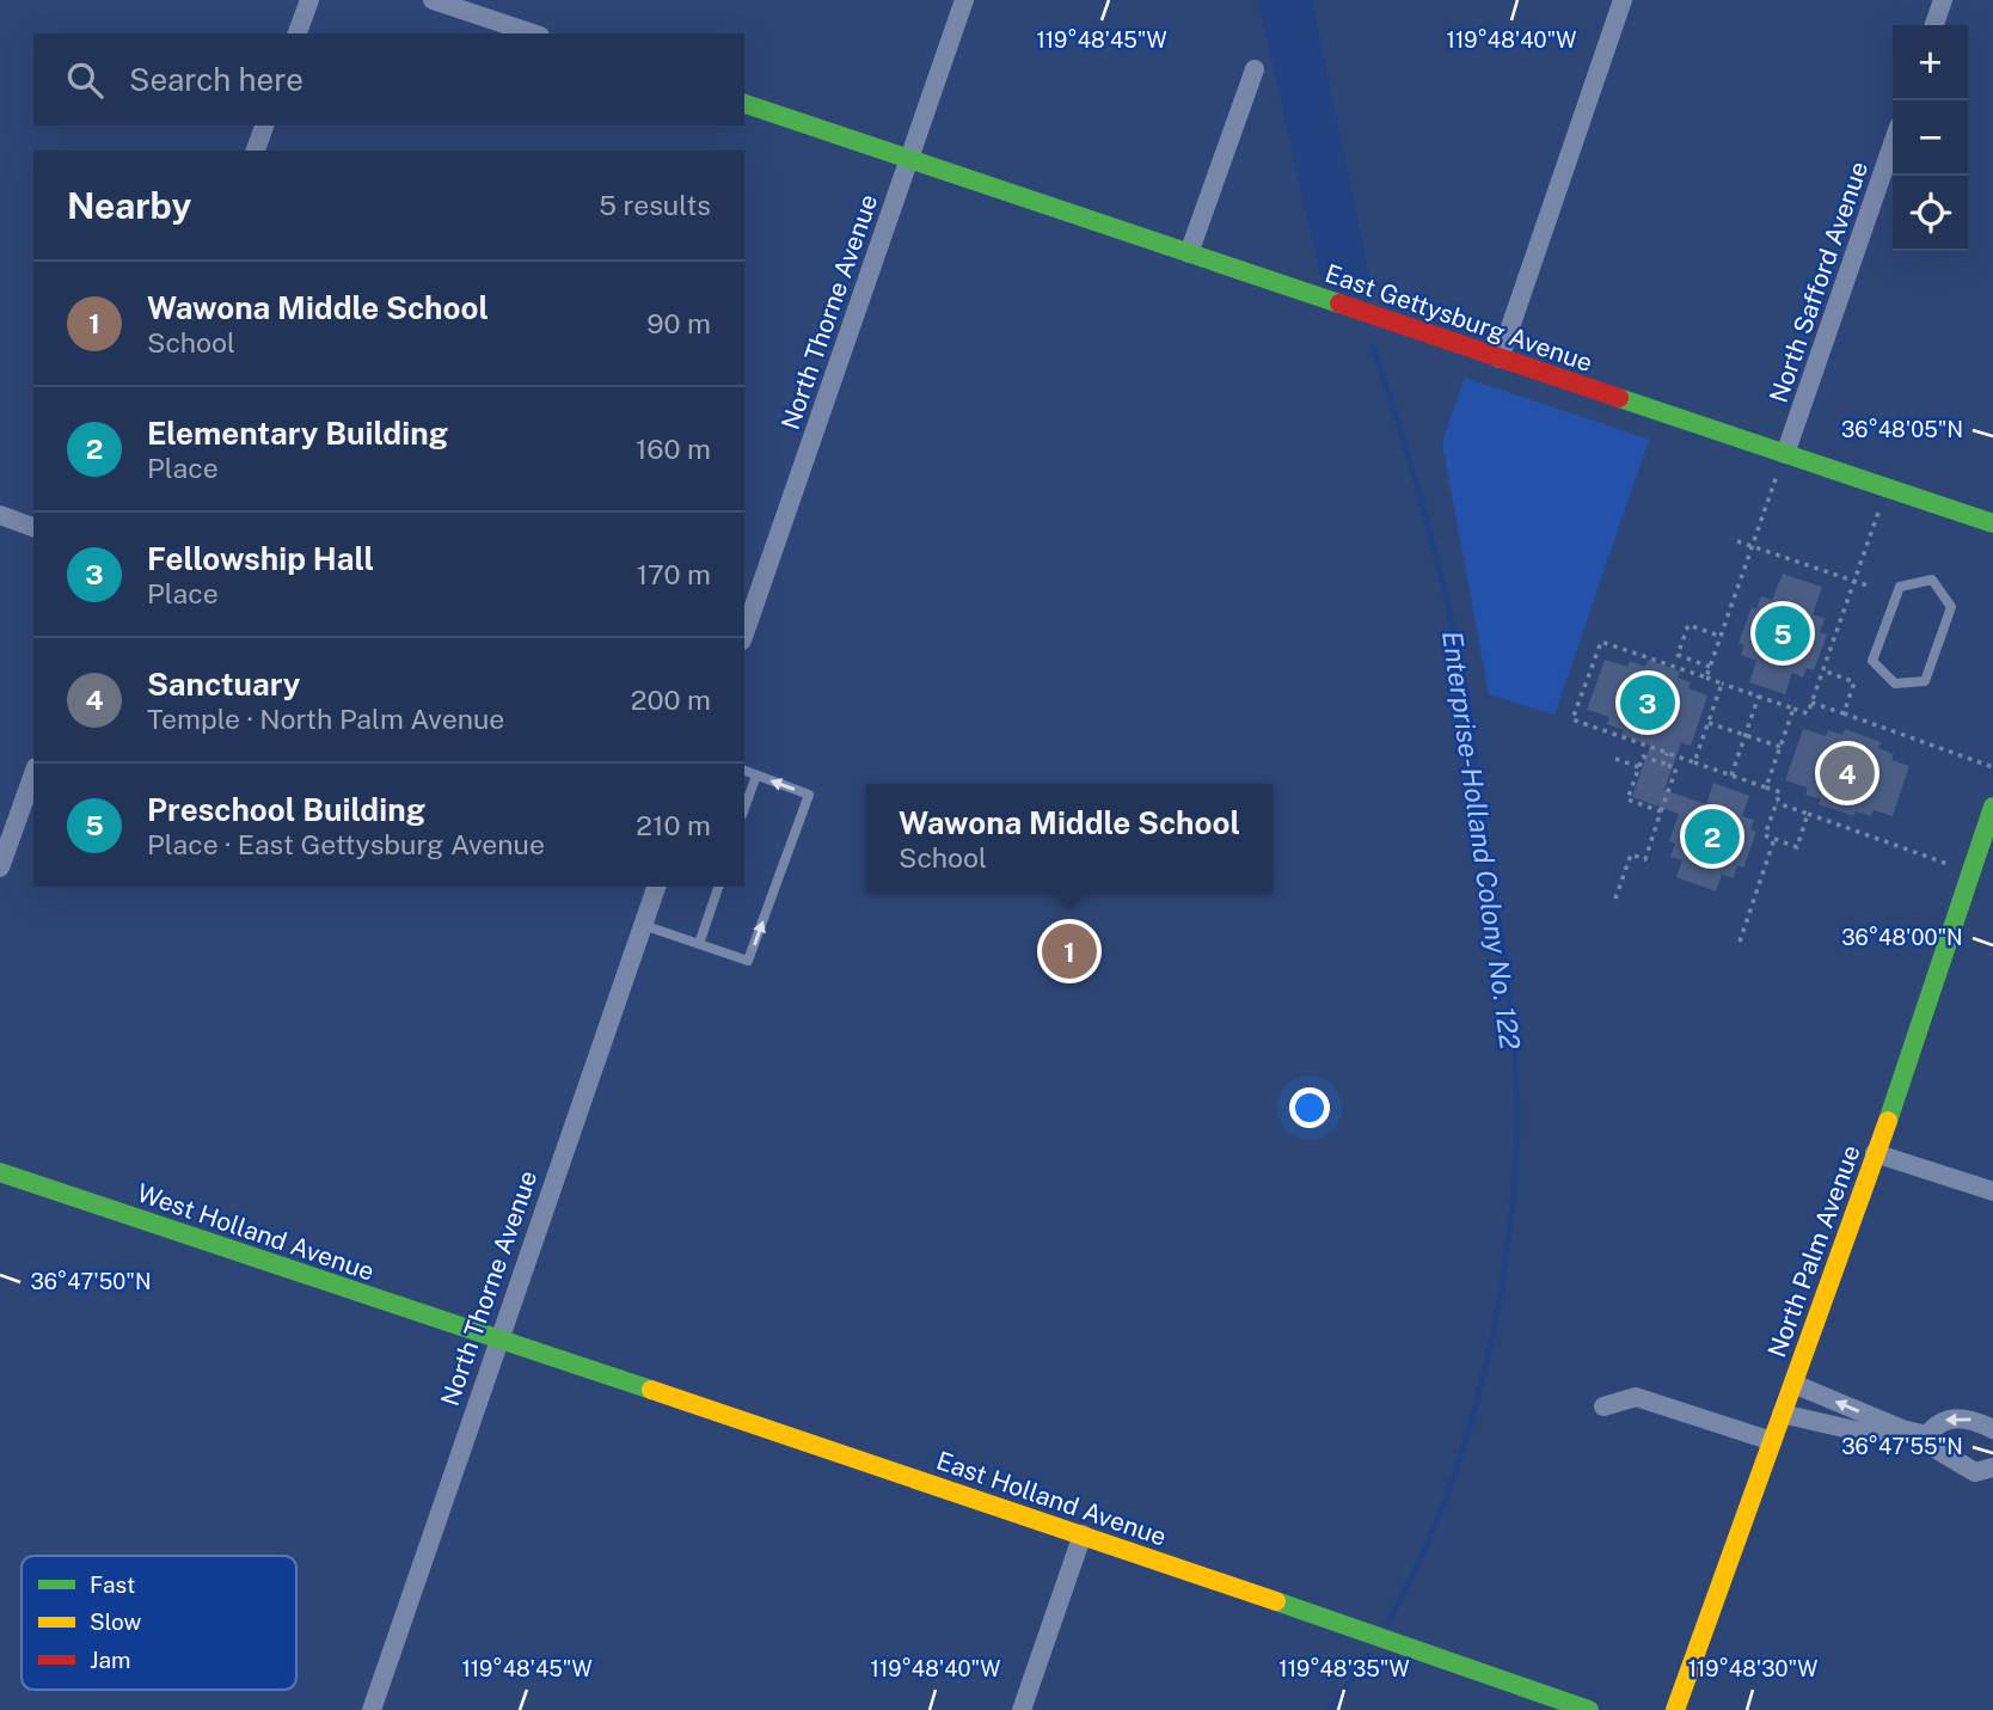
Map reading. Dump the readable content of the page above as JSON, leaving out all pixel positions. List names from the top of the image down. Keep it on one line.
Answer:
{"streets":{"street":["North Safford Avenue","North Thorne Avenue","East Gettysburg Avenue","West Holland Avenue","North Palm Avenue","East Holland Avenue"]},"crossings":[["North Safford Avenue","East Gettysburg Avenue"],["North Thorne Avenue","East Gettysburg Avenue"],["North Thorne Avenue","West Holland Avenue"],["North Thorne Avenue","East Holland Avenue"],["West Holland Avenue","East Holland Avenue"]],"water":["Enterprise-Holland Colony No. 122"],"legend":["Fast","Slow","Jam"],"page":{"map_buttons":["+","−"],"search":"Search here","heading":["Nearby","5 results"],"list":[{"mark":"1","name":"Wawona Middle School","note":"School","value":"90 m"},{"mark":"2","name":"Elementary Building","note":"Place","value":"160 m"},{"mark":"3","name":"Fellowship Hall","note":"Place","value":"170 m"},{"mark":"4","name":"Sanctuary","note":"Temple · North Palm Avenue","value":"200 m"},{"mark":"5","name":"Preschool Building","note":"Place · East Gettysburg Avenue","value":"210 m"}],"pins":["5","3","4","2","1"],"popup":["Wawona Middle School","School"]},"coordinates":["119°48'45\"W","119°48'40\"W","36°48'05\"N","36°48'00\"N","36°47'50\"N","36°47'55\"N","119°48'35\"W","119°48'30\"W"]}
